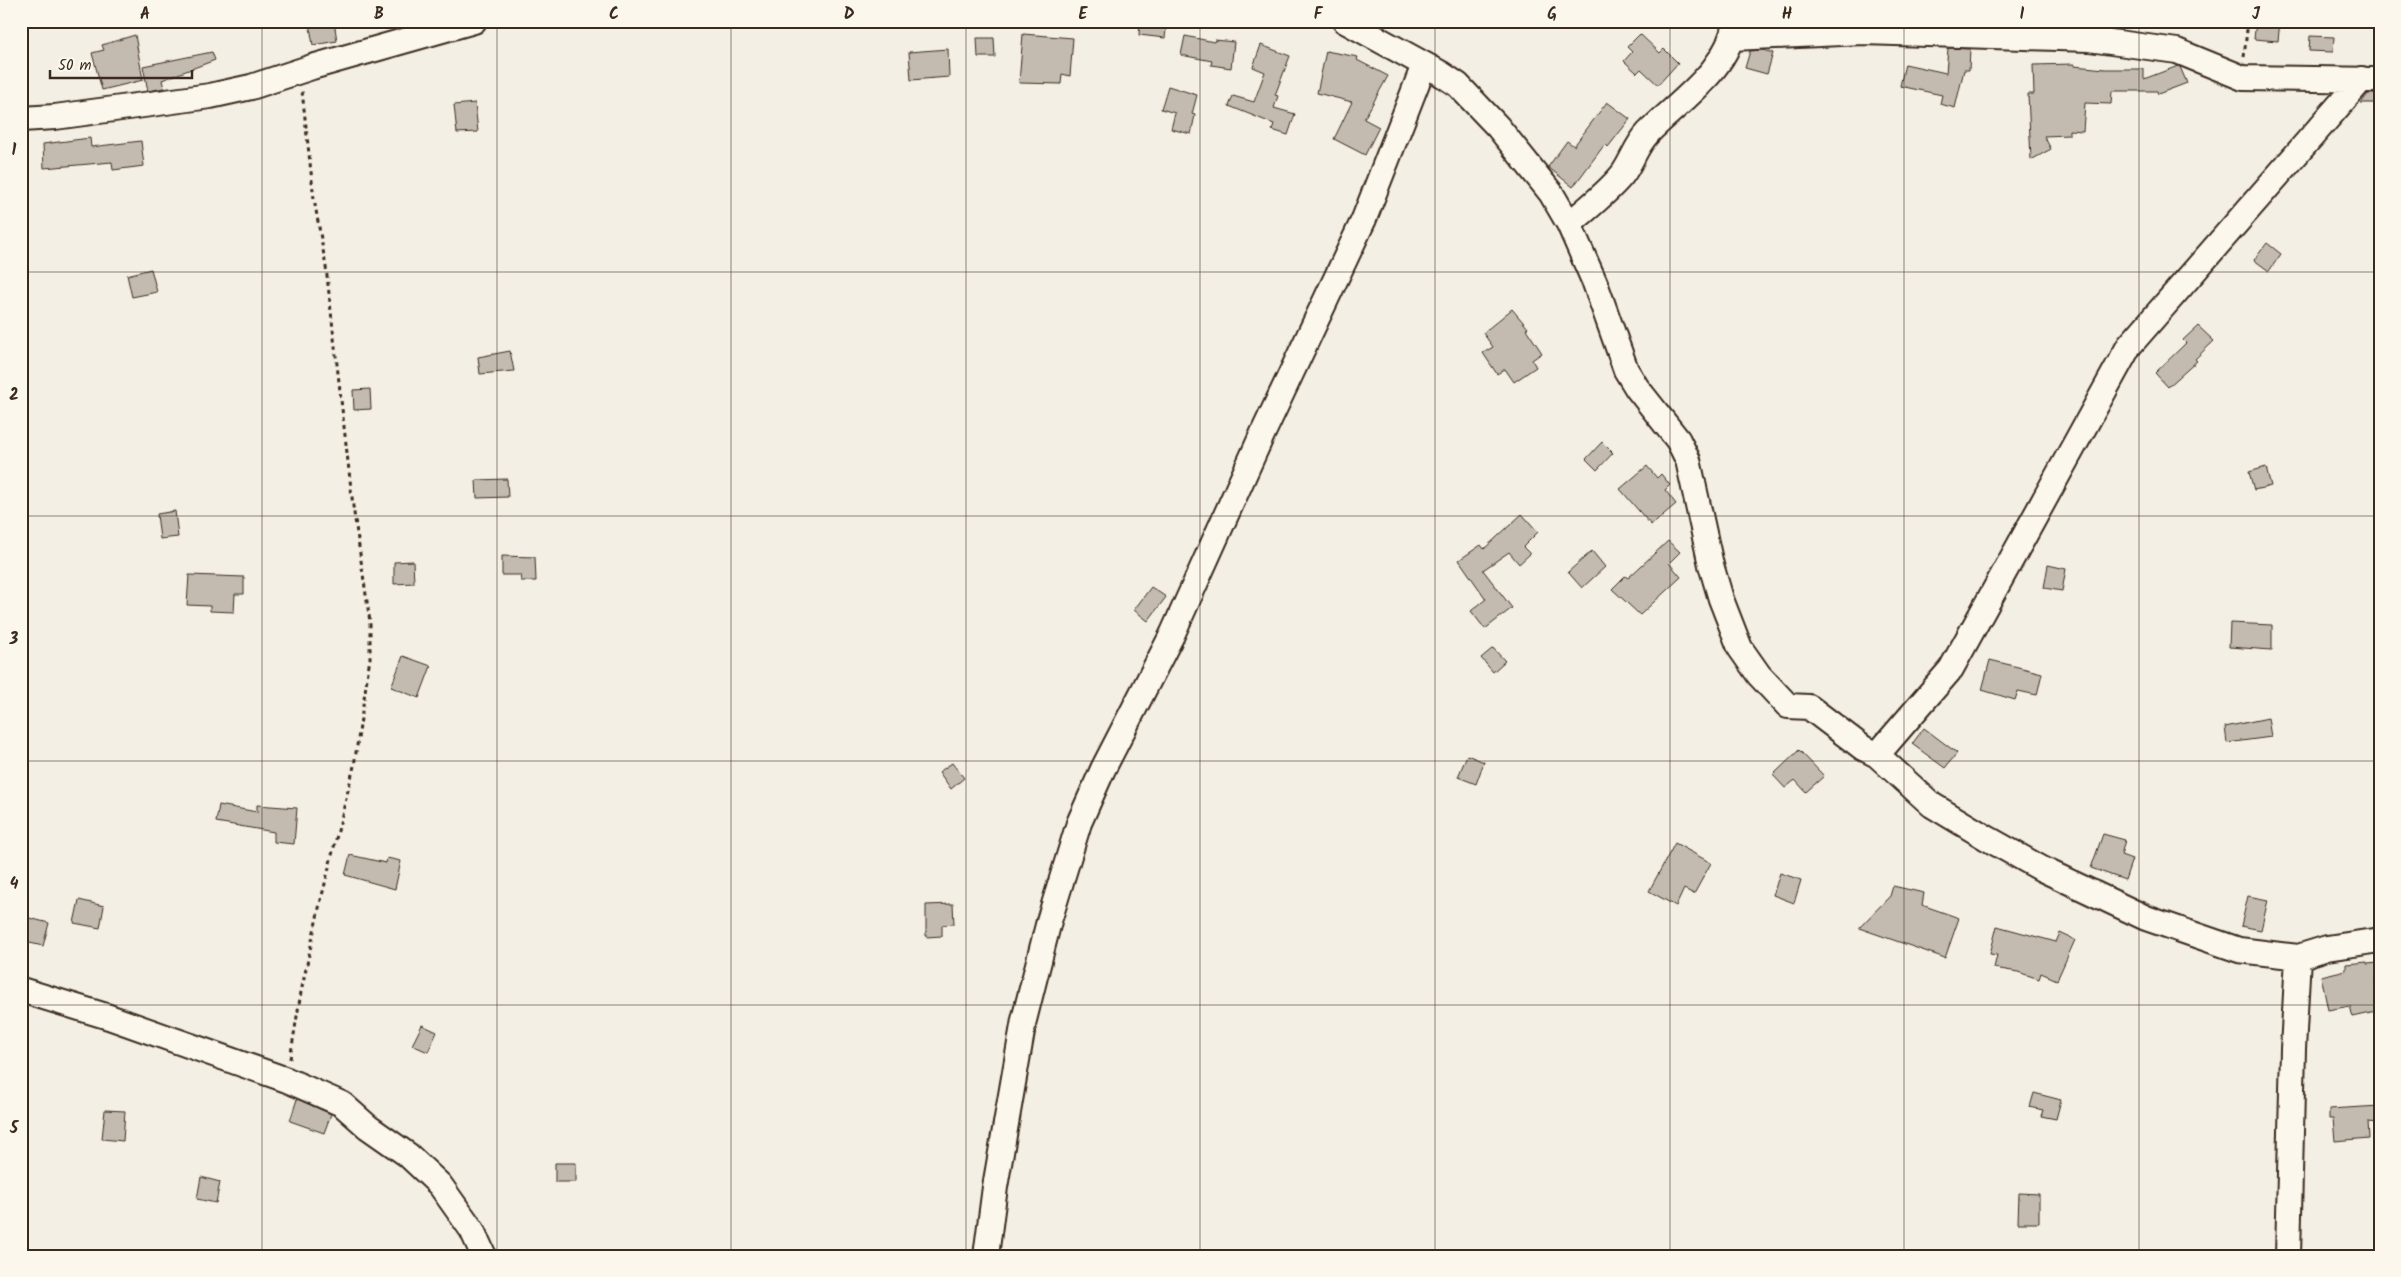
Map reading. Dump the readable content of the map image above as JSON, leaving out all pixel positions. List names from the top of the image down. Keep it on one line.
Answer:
{"scale_bar":"50 m","grid":{"columns":["A","B","C","D","E","F","G","H","I","J"],"rows":["1","2","3","4","5"]}}
